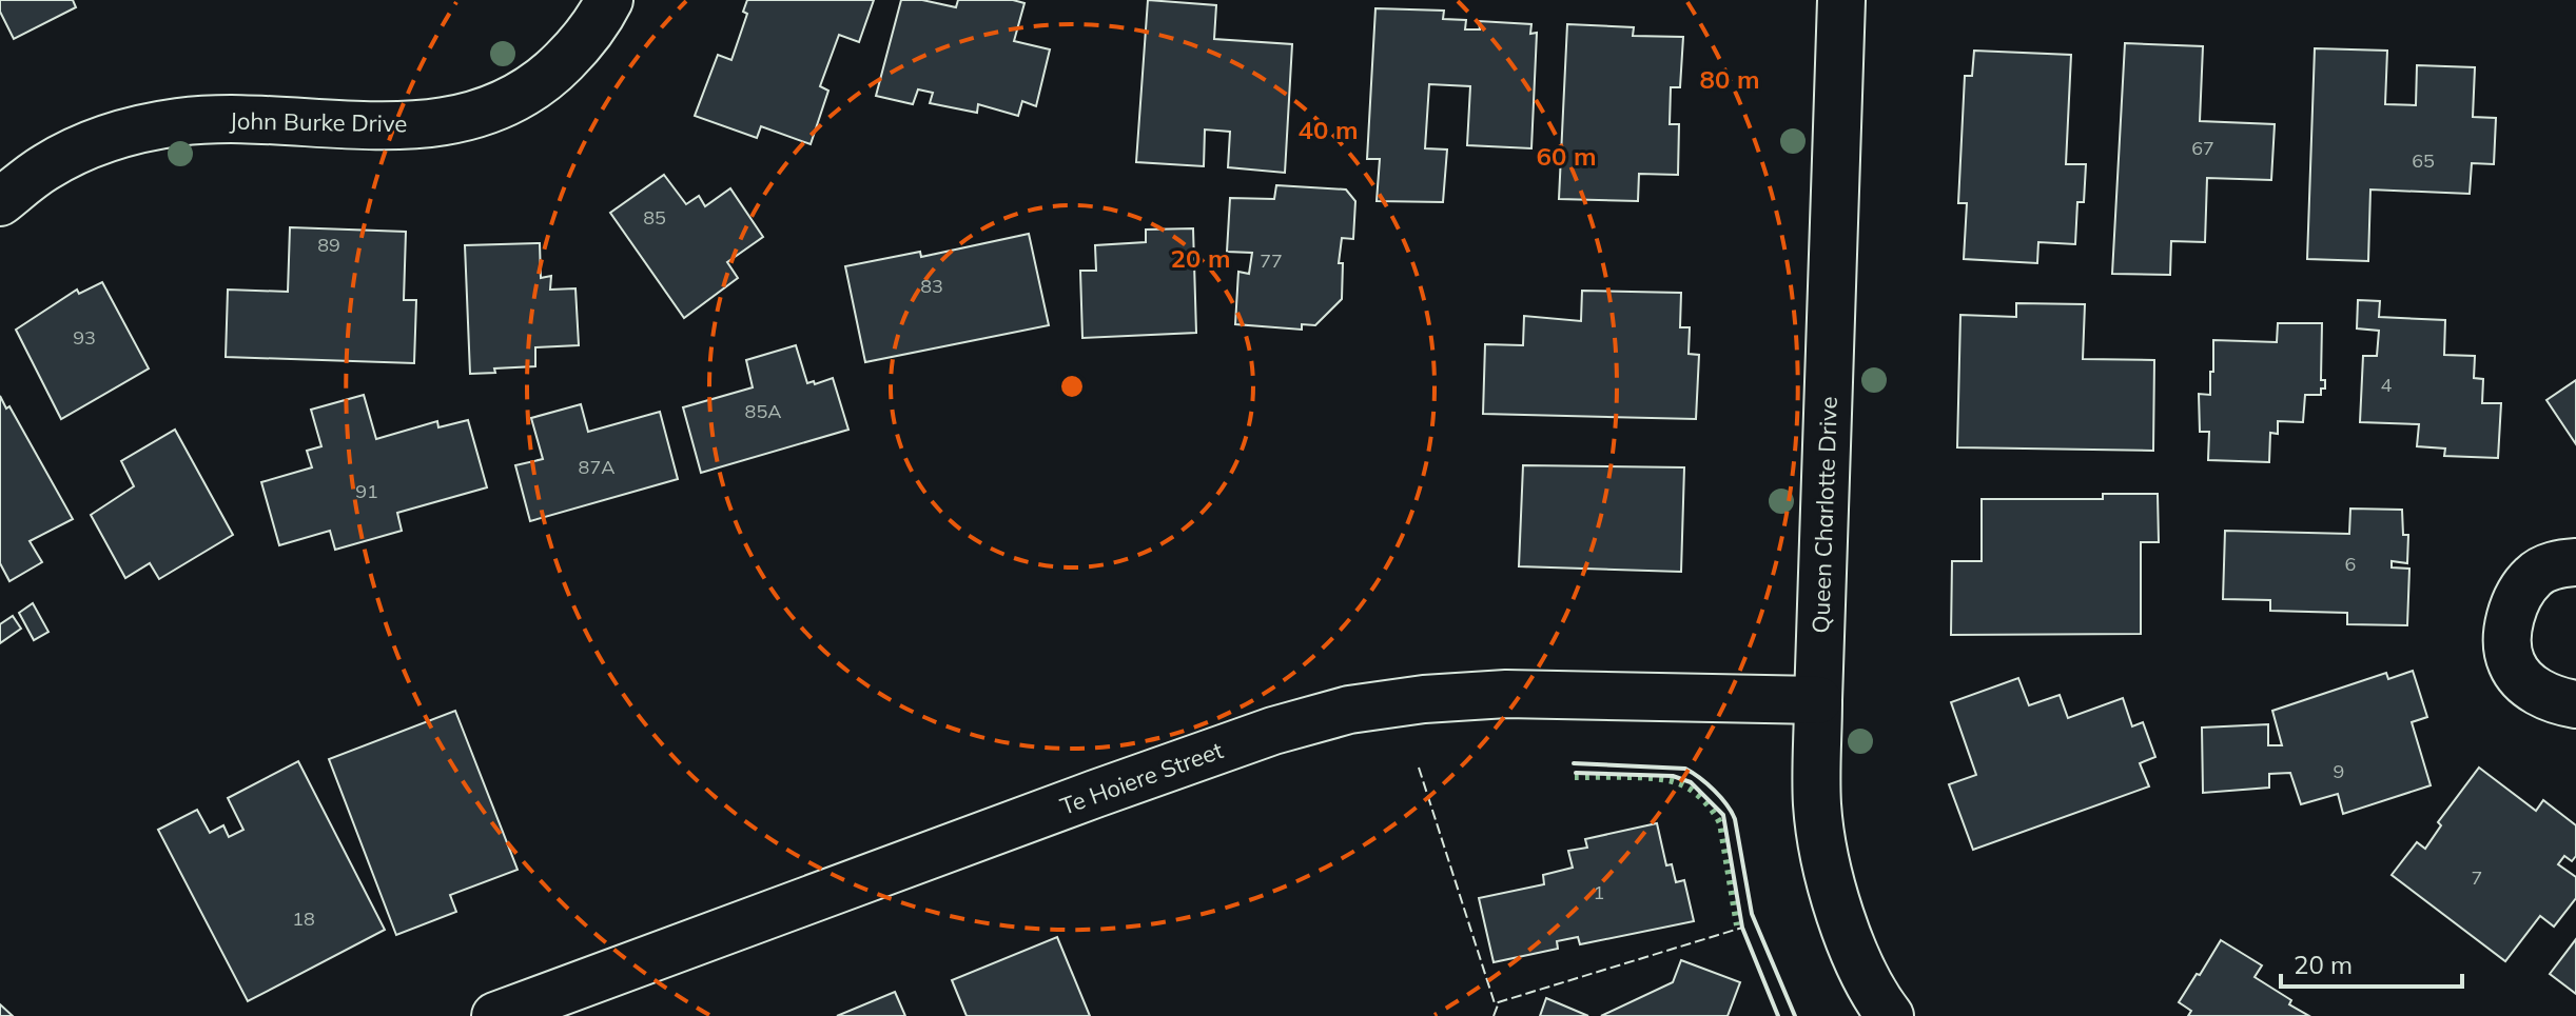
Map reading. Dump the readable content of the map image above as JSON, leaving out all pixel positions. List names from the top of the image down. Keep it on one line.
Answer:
{"streets":{"street":["John Burke Drive","Queen Charlotte Drive","Te Hoiere Street"]},"crossings":[["Queen Charlotte Drive","Te Hoiere Street"]],"house_numbers":["67","65","85","89","77","83","93","4","85A","87A","91","6","9","7","1","18"],"scale_bar":"20 m","rings":["80 m","40 m","60 m","20 m"]}
